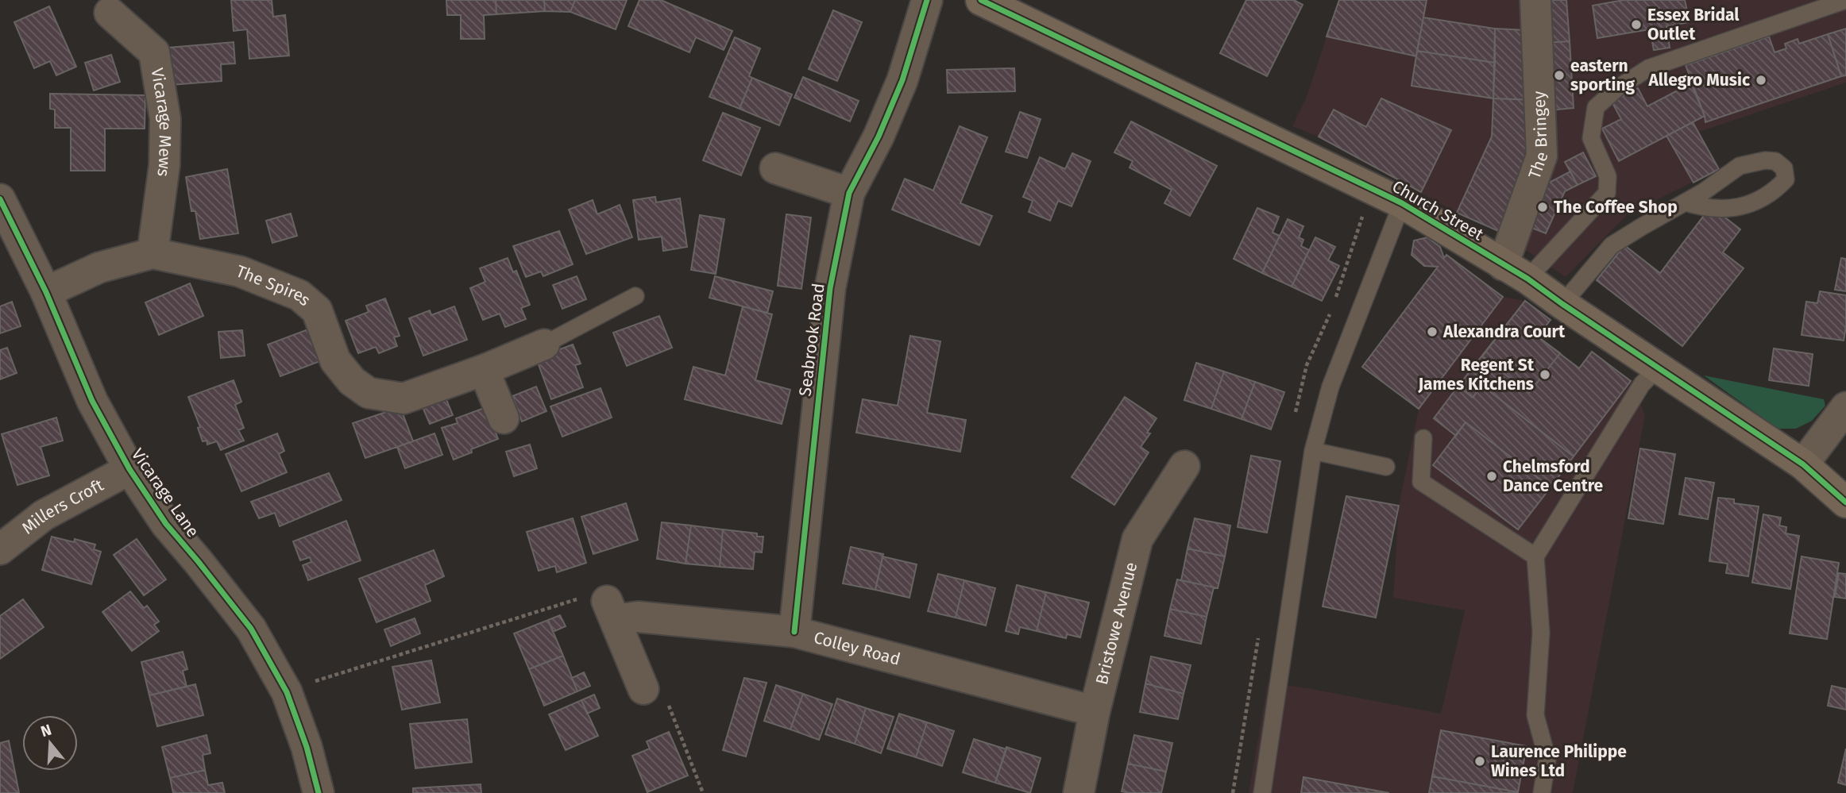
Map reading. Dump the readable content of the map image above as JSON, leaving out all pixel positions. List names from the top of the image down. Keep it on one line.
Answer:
{"streets":{"street":["Vicarage Mews","The Bringey","Church Street","The Spires","Seabrook Road","Vicarage Lane","Millers Croft","Bristowe Avenue","Colley Road"]},"crossings":[["Vicarage Mews","The Spires"],["The Bringey","Church Street"],["The Spires","Vicarage Lane"],["Seabrook Road","Colley Road"],["Vicarage Lane","Millers Croft"],["Bristowe Avenue","Colley Road"]],"places":["Essex Bridal Outlet","eastern sporting","Allegro Music","The Coffee Shop","Alexandra Court","Regent St James Kitchens","Chelmsford Dance Centre","Laurence Philippe Wines Ltd"],"north":"top"}
